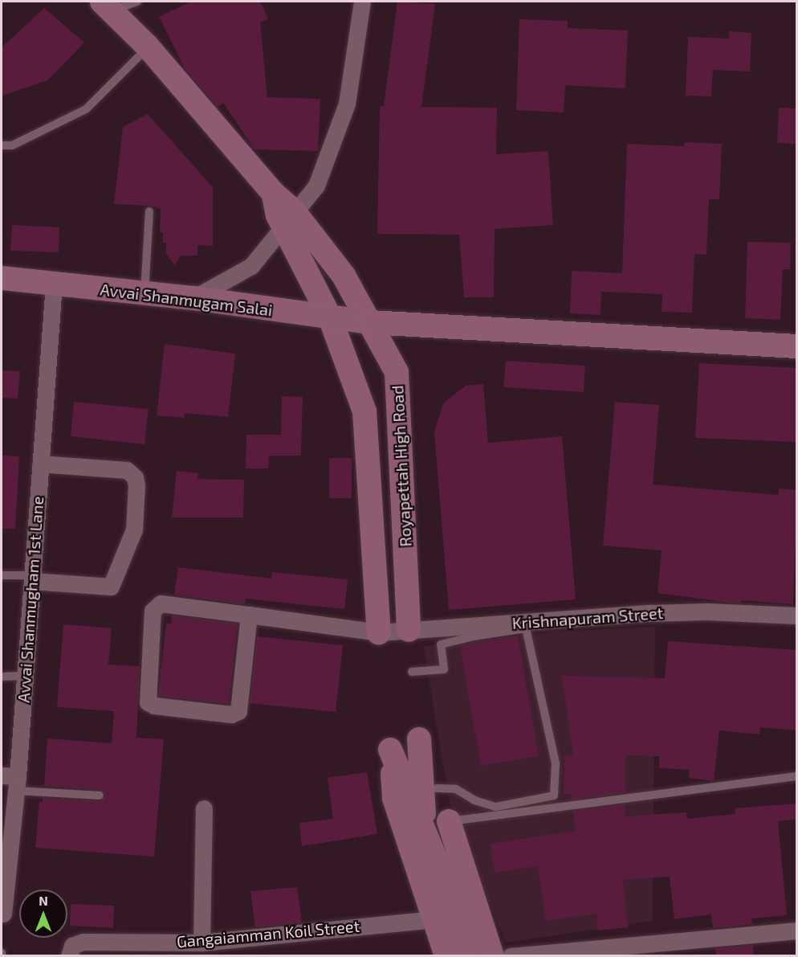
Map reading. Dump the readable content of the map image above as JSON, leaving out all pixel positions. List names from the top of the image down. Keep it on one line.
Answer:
{"streets":{"main road":["Avvai Shanmugam Salai","Royapettah High Road"],"street":["Avvai Shanmugham 1st Lane","Krishnapuram Street","Gangaiamman Koil Street"]},"crossings":[["Avvai Shanmugam Salai","Royapettah High Road"],["Avvai Shanmugam Salai","Avvai Shanmugham 1st Lane"],["Royapettah High Road","Krishnapuram Street"]],"north":"top"}
